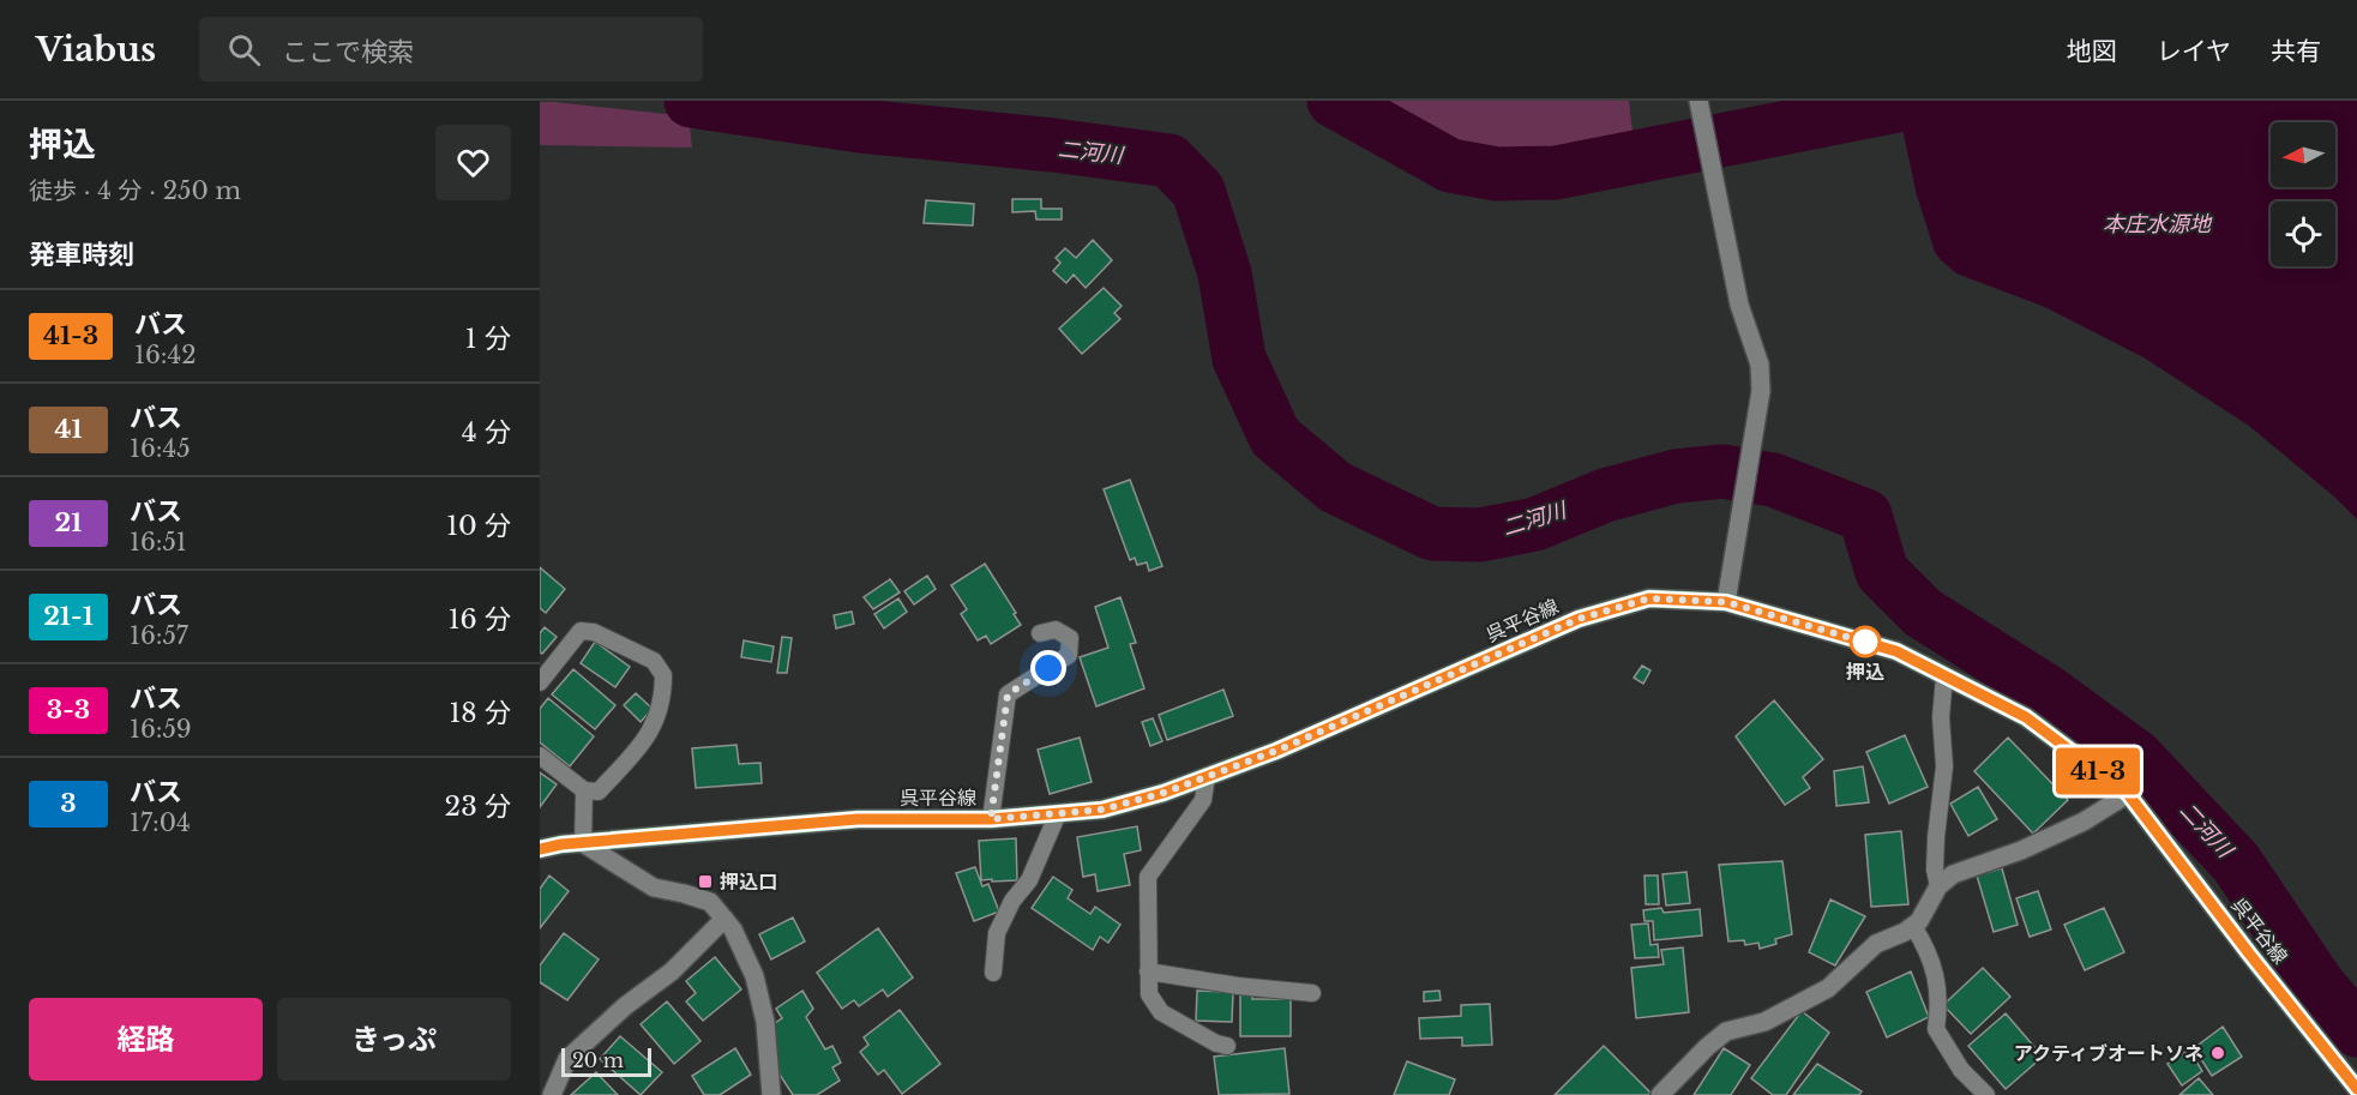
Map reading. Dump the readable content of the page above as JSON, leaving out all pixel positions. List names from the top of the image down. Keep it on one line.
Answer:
{"streets":{"main road":["呉平谷線"]},"water":["二河川","本庄水源地"],"places":{"other":["押込","アクティブオートソネ"],"transit":["押込口"]},"lines":["bus line 41-3"],"scale_bar":"20 m","north":"left","page":{"header":"Viabus","search":"ここで検索","nav":["地図","レイヤ","共有"],"heading":[["押込","徒歩 · 4 分 · 250 m"],"発車時刻"],"on_map":"41-3","list":[{"mark":"41-3","name":"バス","note":"16:42","value":"1 分"},{"mark":"41","name":"バス","note":"16:45","value":"4 分"},{"mark":"21","name":"バス","note":"16:51","value":"10 分"},{"mark":"21-1","name":"バス","note":"16:57","value":"16 分"},{"mark":"3-3","name":"バス","note":"16:59","value":"18 分"},{"mark":"3","name":"バス","note":"17:04","value":"23 分"}],"buttons":["経路","きっぷ"],"scale":"20 m"}}
